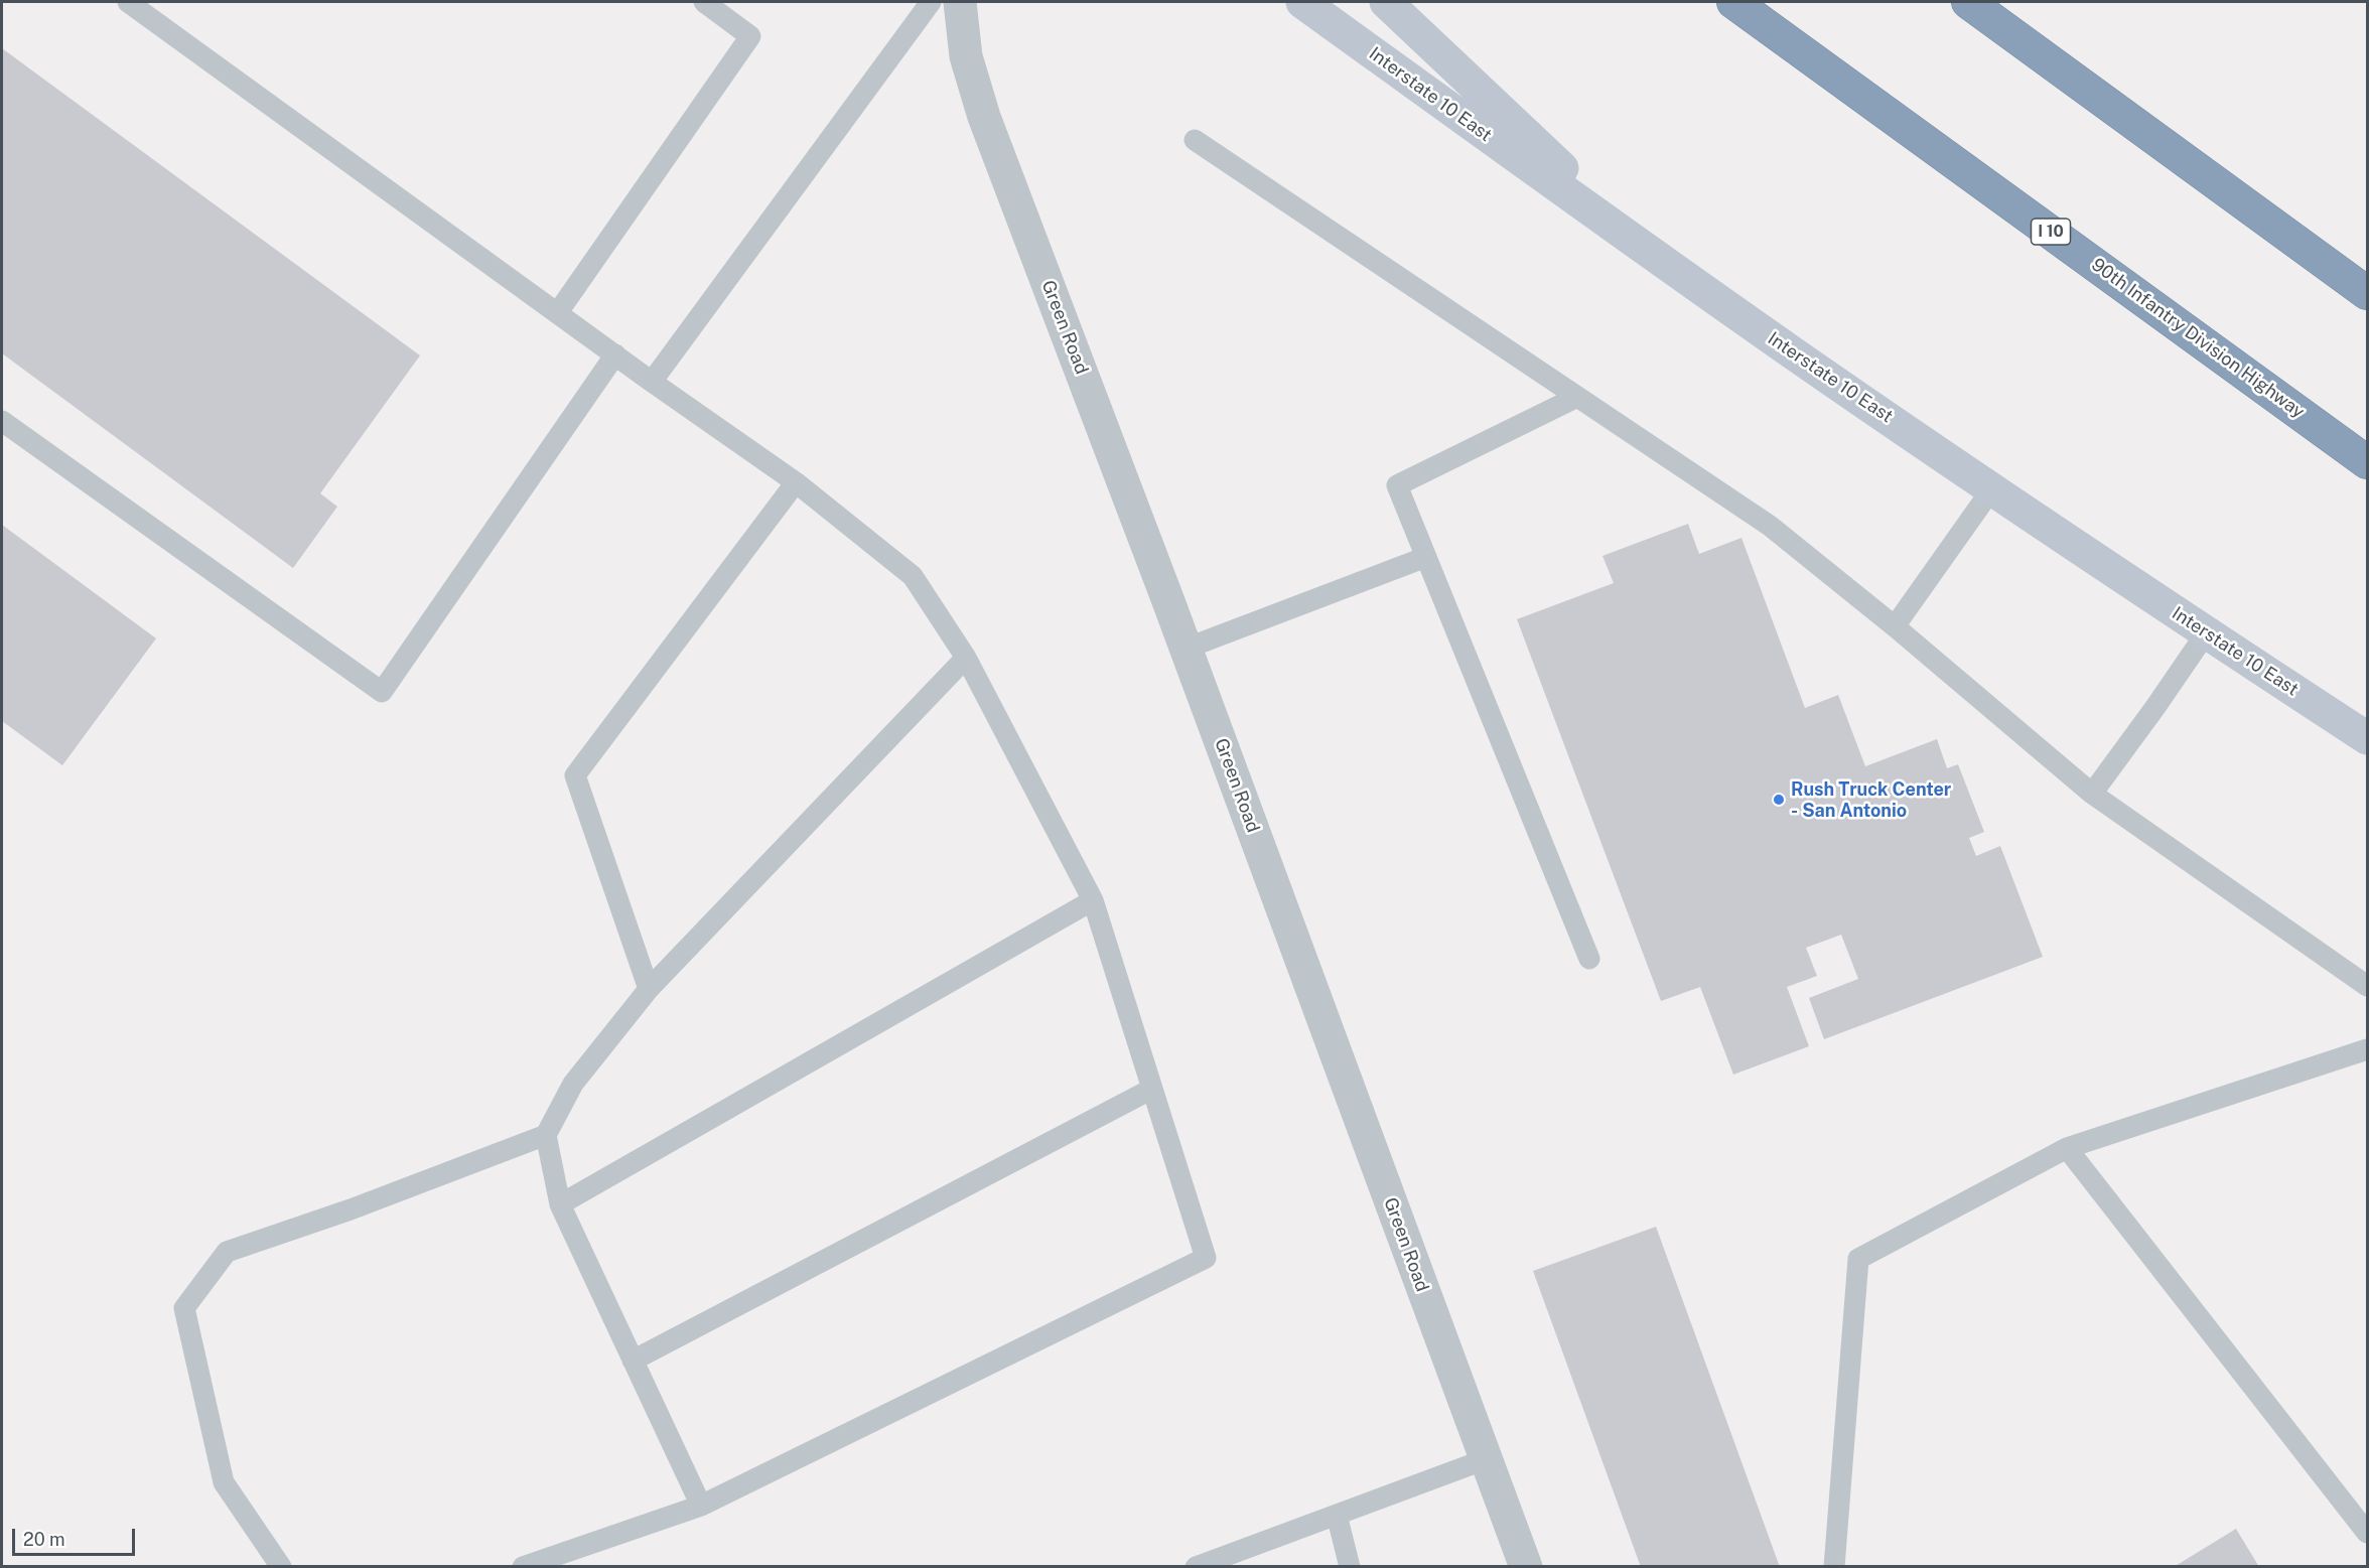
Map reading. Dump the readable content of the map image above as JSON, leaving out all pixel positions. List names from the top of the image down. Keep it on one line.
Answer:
{"streets":{"highway":["I 10","90th Infantry Division Highway"],"main road":["Interstate 10 East"],"street":["Green Road"]},"places":["Rush Truck Center - San Antonio"],"scale_bar":"20 m"}
